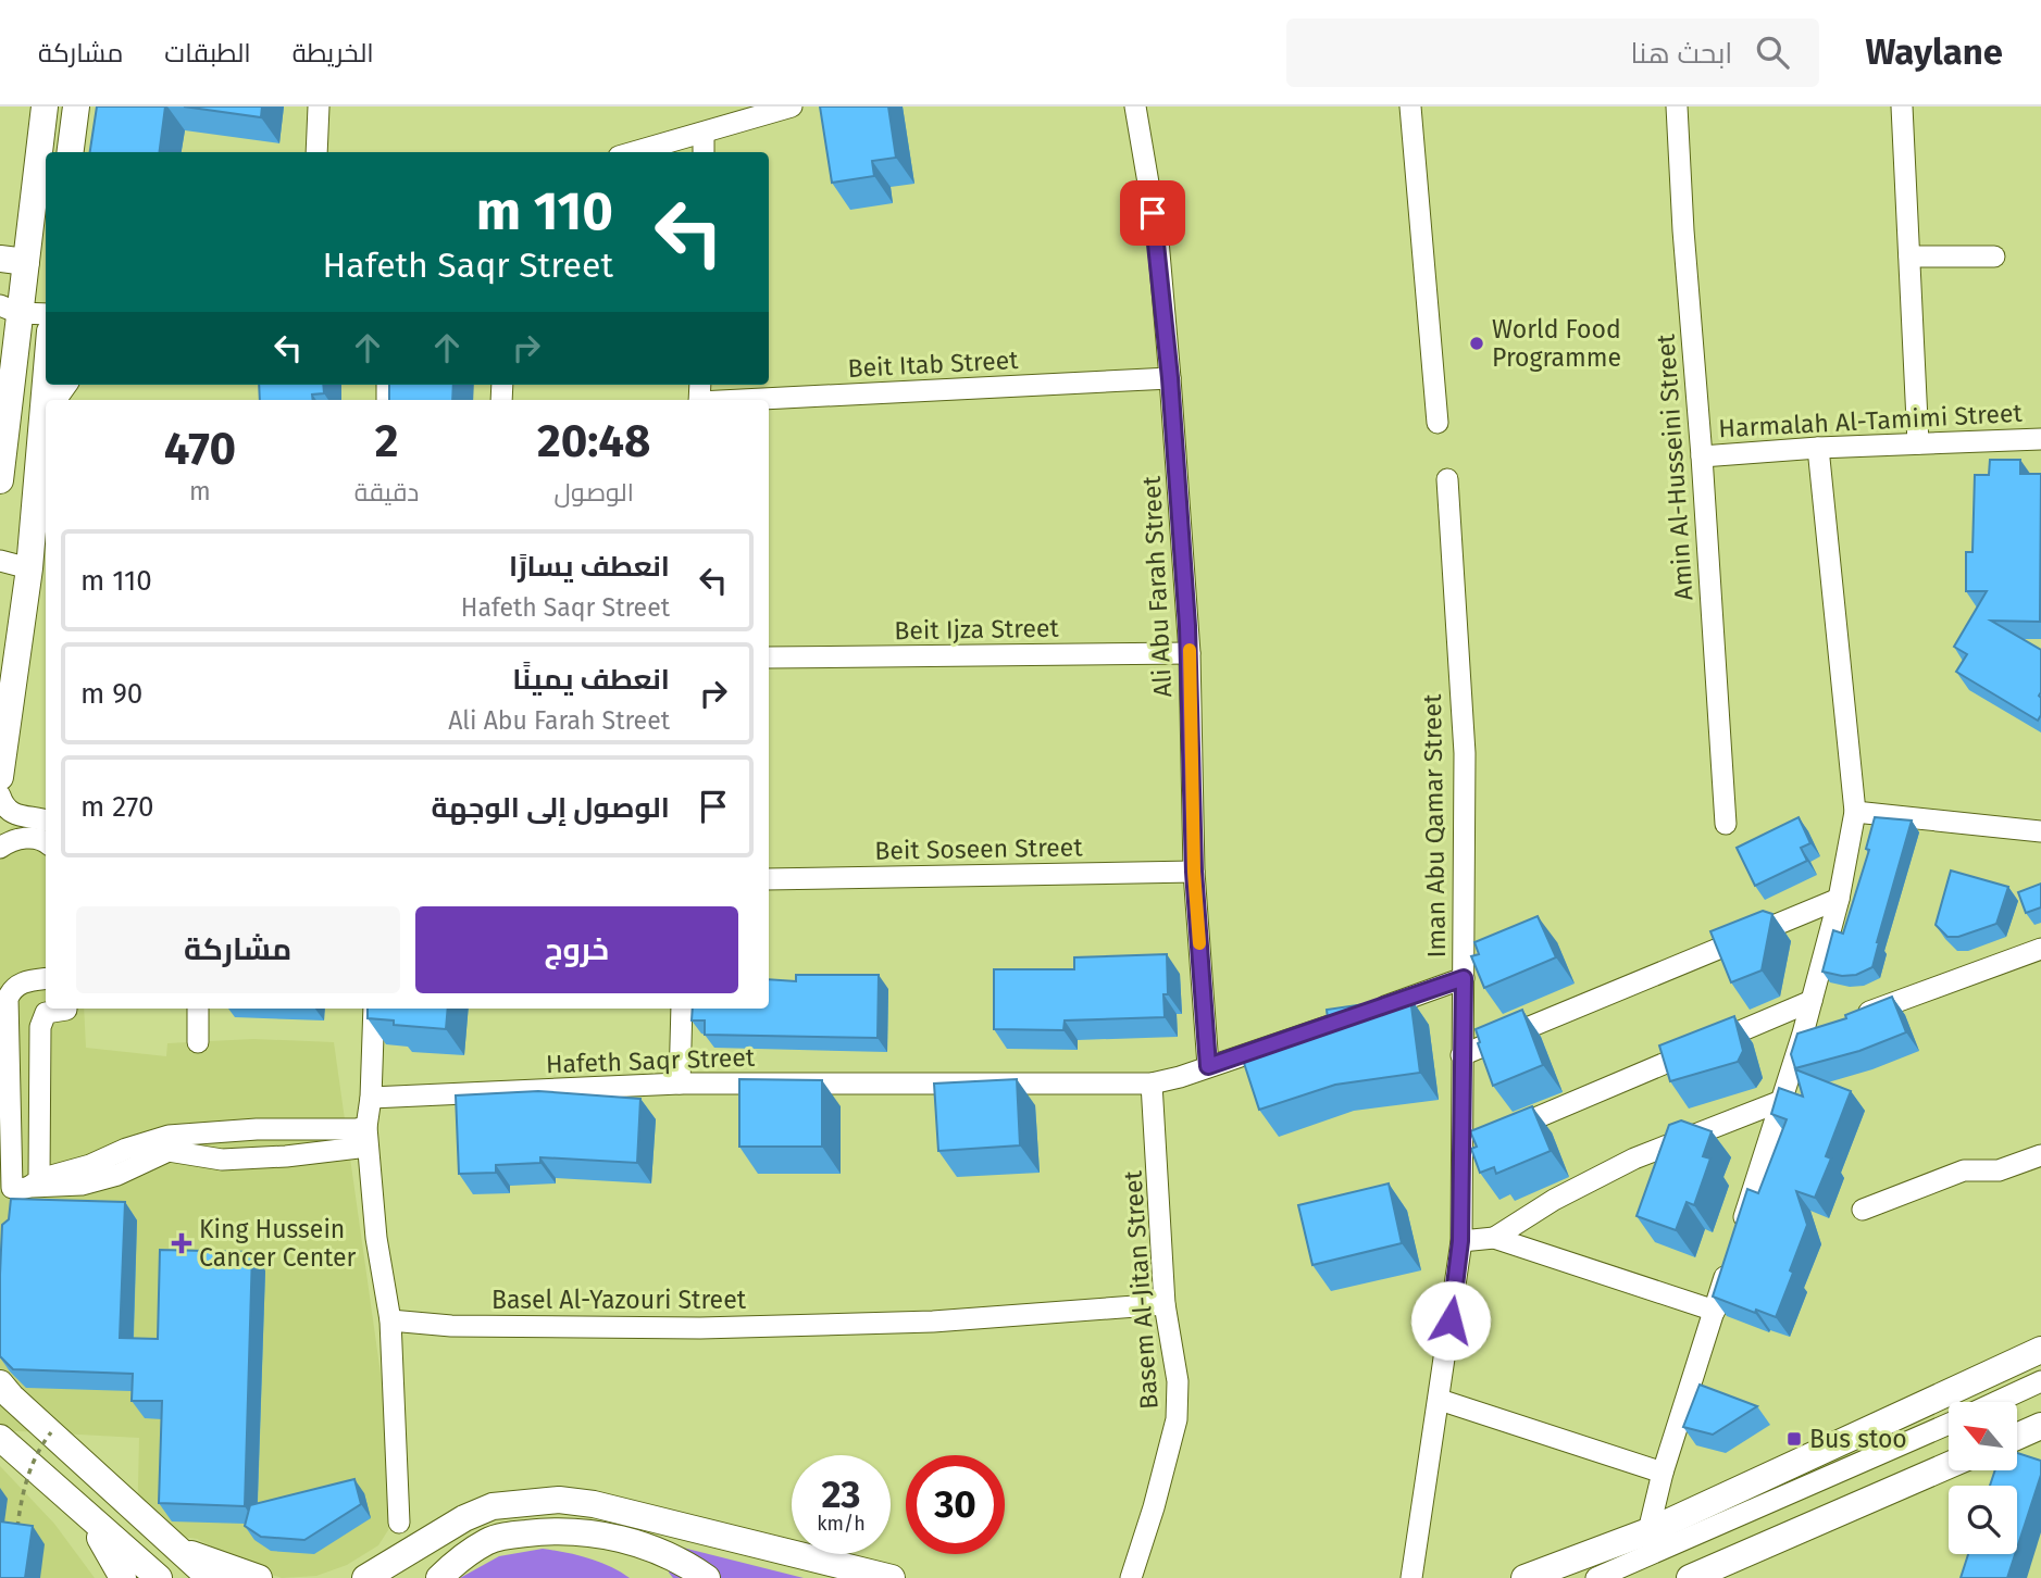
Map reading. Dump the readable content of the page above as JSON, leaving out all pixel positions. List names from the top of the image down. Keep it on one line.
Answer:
{"streets":{"street":["Beit Itab Street","Harmalah Al-Tamimi Street","Amin Al-Husseini Street","Ali Abu Farah Street","Beit Ijza Street","Iman Abu Qamar Street","Beit Soseen Street","Hafeth Saqr Street","Basem Al-Jitan Street","Basel Al-Yazouri Street"]},"crossings":[["Beit Itab Street","Ali Abu Farah Street"],["Harmalah Al-Tamimi Street","Amin Al-Husseini Street"],["Ali Abu Farah Street","Beit Ijza Street"],["Ali Abu Farah Street","Beit Soseen Street"],["Ali Abu Farah Street","Hafeth Saqr Street"],["Iman Abu Qamar Street","Hafeth Saqr Street"],["Hafeth Saqr Street","Basem Al-Jitan Street"],["Basem Al-Jitan Street","Basel Al-Yazouri Street"]],"places":{"other":["World Food Programme"],"health":["King Hussein Cancer Center"],"transit":["Bus stoo"]},"north":"top left","page":{"header":"Waylane","search":"ابحث هنا","nav":["الخريطة","الطبقات","مشاركة"],"turn":["110 m","Hafeth Saqr Street"],"eta":["20:48","الوصول","2","دقيقة","470","m"],"list":[{"name":"انعطف يسارًا","note":"Hafeth Saqr Street","value":"110 m"},{"name":"انعطف يمينًا","note":"Ali Abu Farah Street","value":"90 m"},{"name":"الوصول إلى الوجهة","value":"270 m"}],"buttons":["خروج","مشاركة"],"speed":"23 km/h","limit":"30"}}
